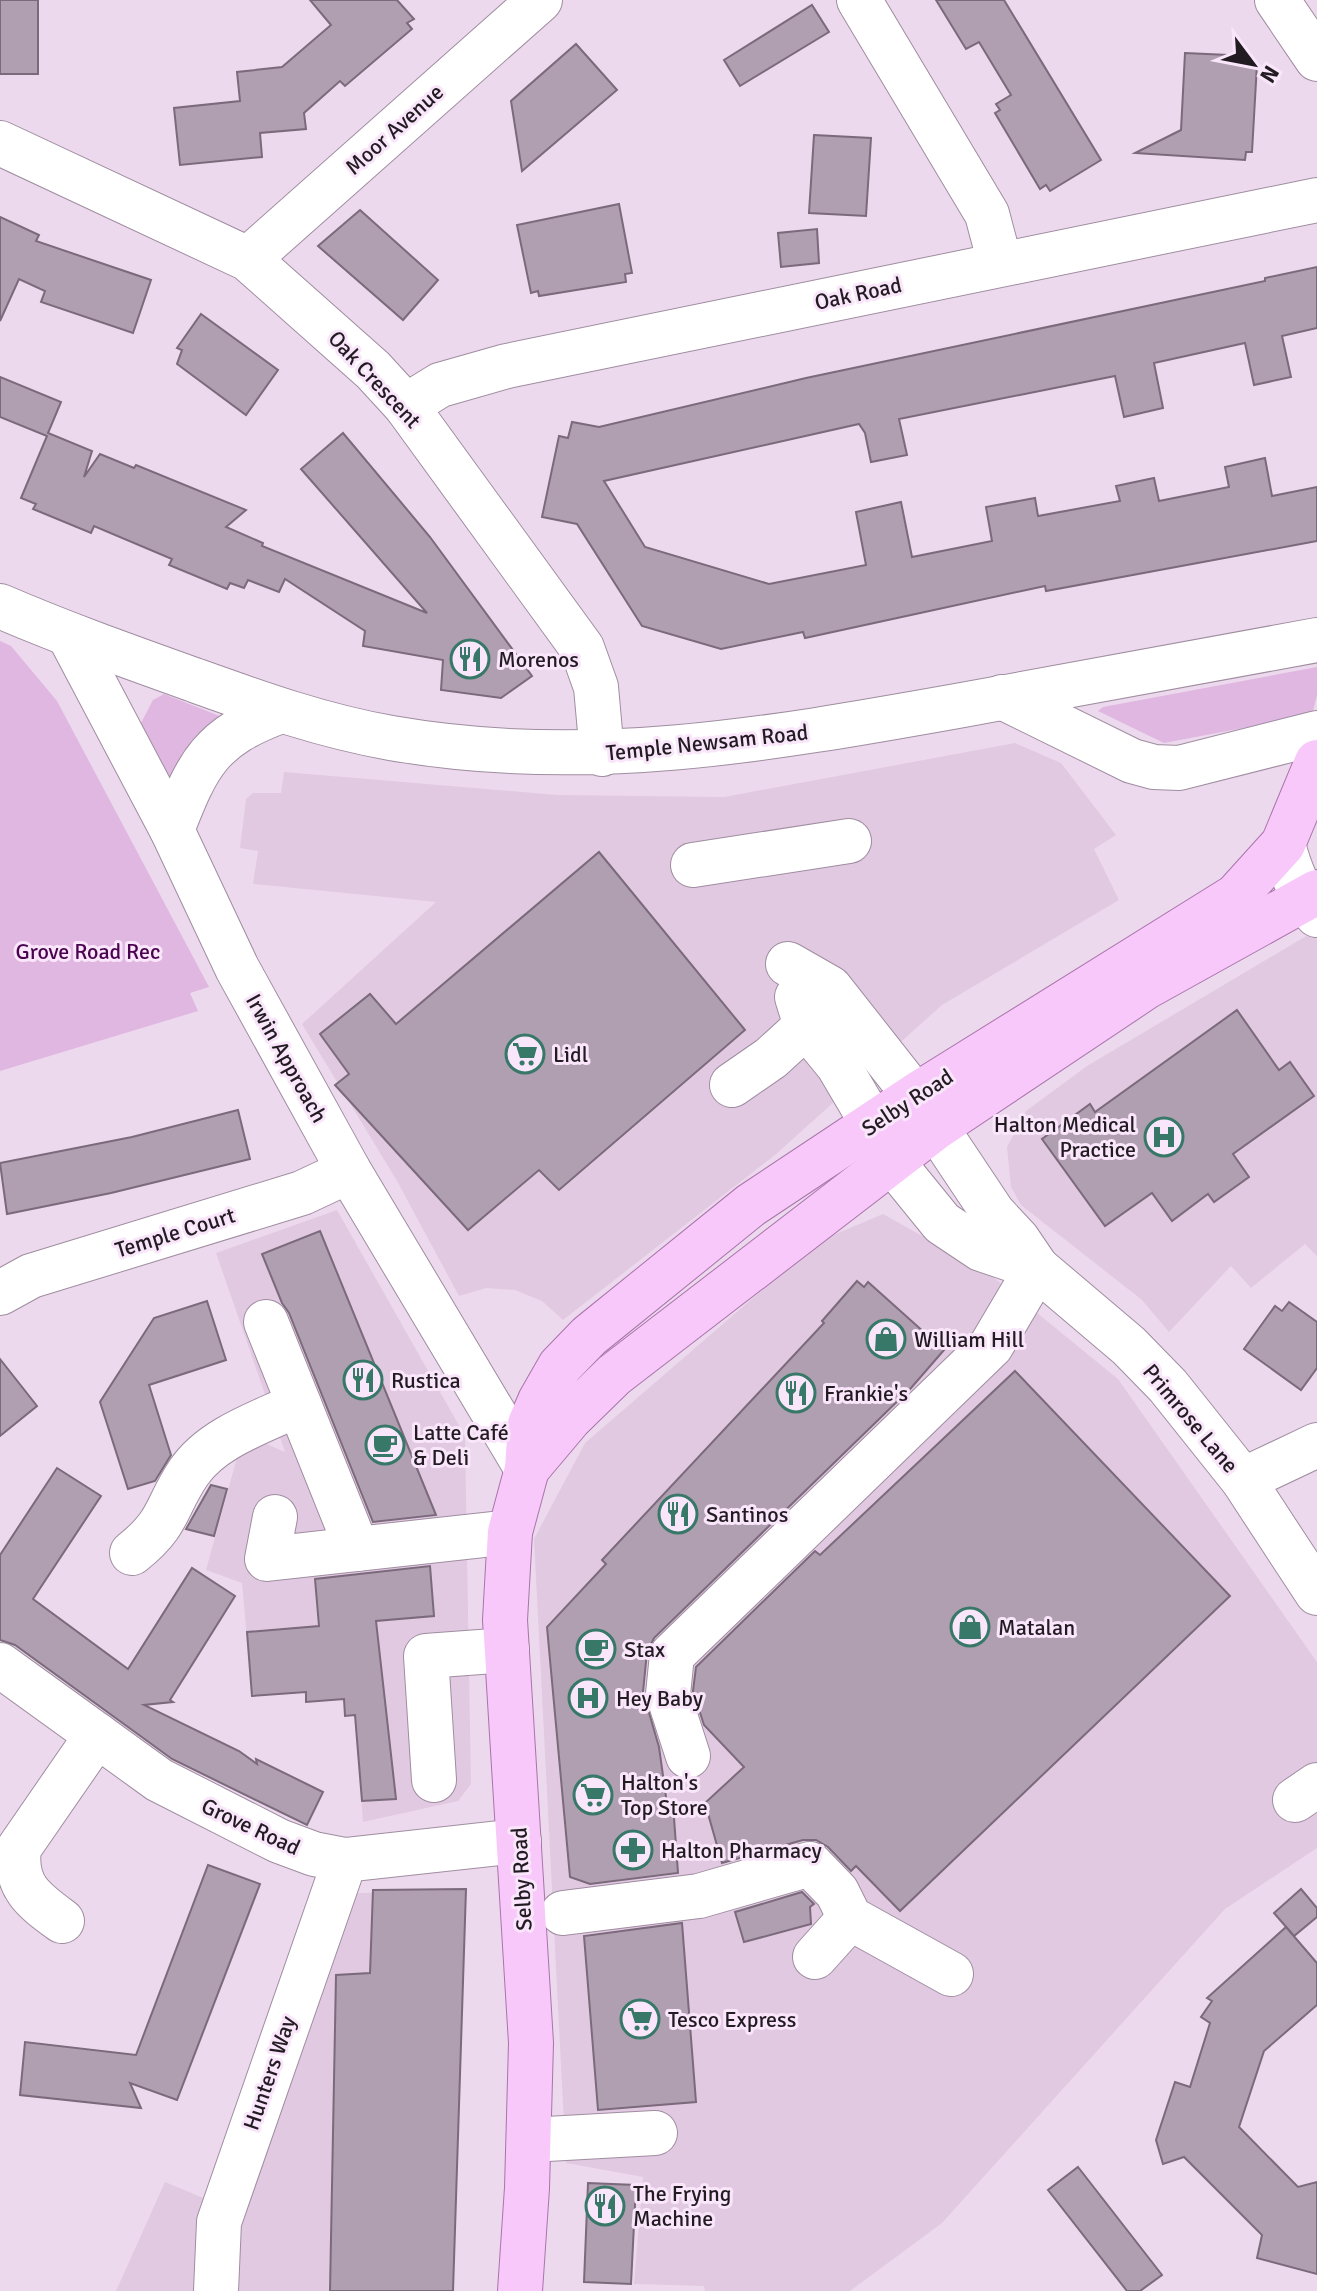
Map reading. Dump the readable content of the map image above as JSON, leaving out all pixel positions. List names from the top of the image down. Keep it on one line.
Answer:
{"streets":{"main road":["Selby Road"],"street":["Moor Avenue","Oak Road","Oak Crescent","Temple Newsam Road","Irwin Approach","Temple Court","Primrose Lane","Grove Road","Hunters Way"]},"crossings":[["Moor Avenue","Oak Crescent"],["Oak Road","Oak Crescent"],["Oak Crescent","Temple Newsam Road"],["Temple Newsam Road","Irwin Approach"],["Irwin Approach","Selby Road"],["Irwin Approach","Temple Court"],["Selby Road","Primrose Lane"],["Selby Road","Grove Road"],["Grove Road","Hunters Way"]],"parks":["Grove Road Rec"],"places":{"restaurant":["Morenos","Rustica","Frankie's","Santinos","The Frying Machine"],"supermarket":["Lidl","Halton's Top Store","Tesco Express"],"hospital":["Halton Medical Practice","Hey Baby"],"shop":["William Hill","Matalan"],"cafe":["Latte Café & Deli","Stax"],"pharmacy":["Halton Pharmacy"]},"north":"bottom right"}
